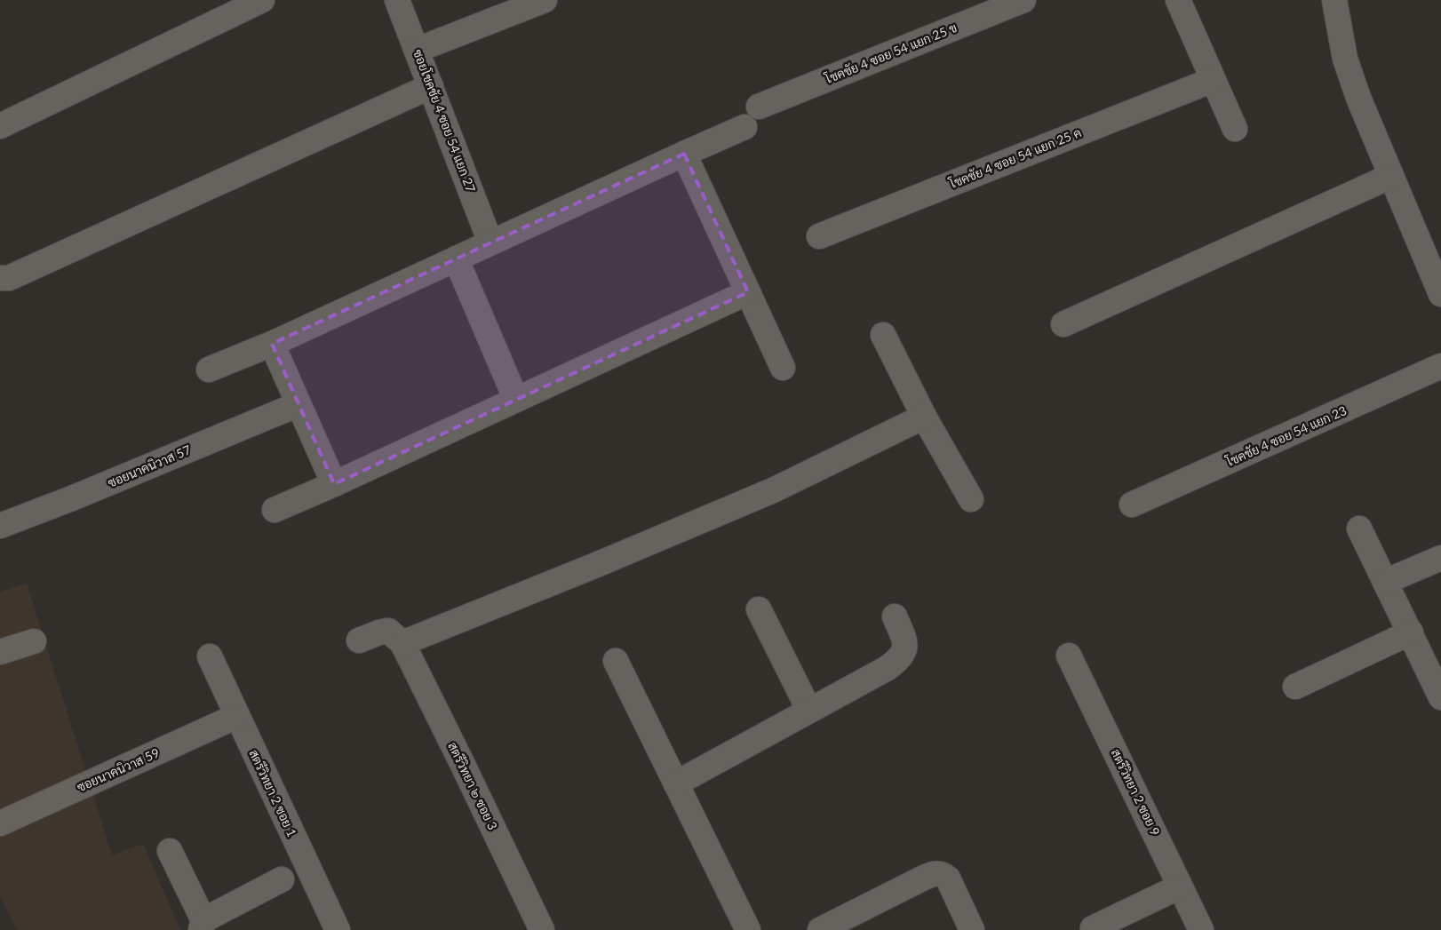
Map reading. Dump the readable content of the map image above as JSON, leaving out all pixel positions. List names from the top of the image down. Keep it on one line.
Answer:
{"streets":{"street":["โชคชัย 4 ซอย 54 แยก 25 ข","ซอยโชคชัย 4 ซอย 54 แยก 27","โชคชัย 4 ซอย 54 แยก 25 ค","โชคชัย 4 ซอย 54 แยก 23","ซอยนาคนิวาส 57","ซอยนาคนิวาส 59","สตรีวิทยา ๒ ซอย 3","สตรีวิทยา 2 ซอย 9","สตรีวิทยา 2 ซอย 1"]},"crossings":[["ซอยนาคนิวาส 59","สตรีวิทยา 2 ซอย 1"]]}
